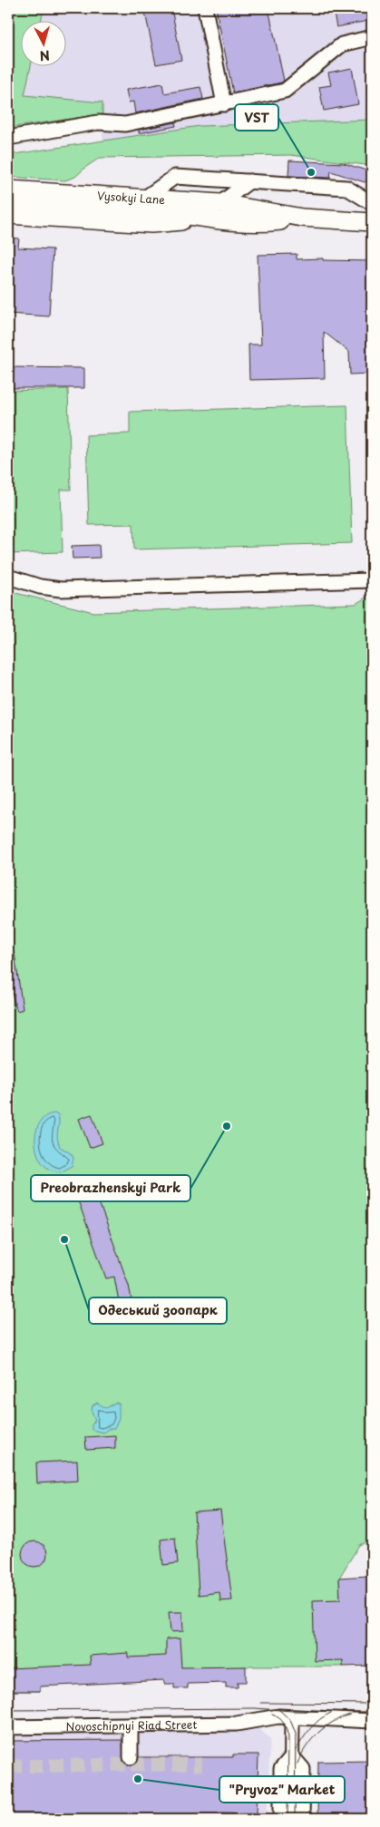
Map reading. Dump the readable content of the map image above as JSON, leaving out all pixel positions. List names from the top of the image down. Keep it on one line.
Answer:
{"streets":{"main road":["Vysokyi Lane"],"street":["Novoschipnyi Riad Street"]},"places":["VST","Preobrazhenskyi Park","Одеський зоопарк","\"Pryvoz\" Market"],"north":"bottom"}
